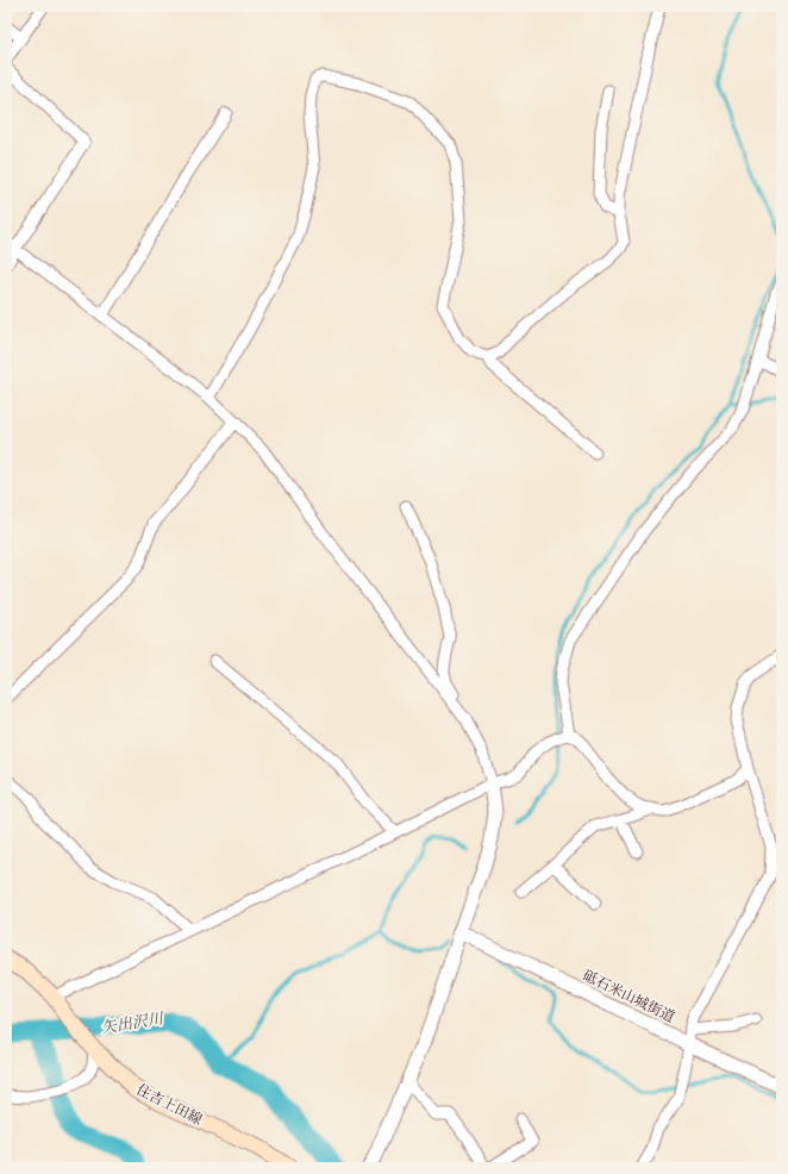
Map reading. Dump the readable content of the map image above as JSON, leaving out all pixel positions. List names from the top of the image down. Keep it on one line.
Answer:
{"streets":{"main road":["住吉上田線"],"street":["砥石米山城街道"]},"water":["矢出沢川"]}
